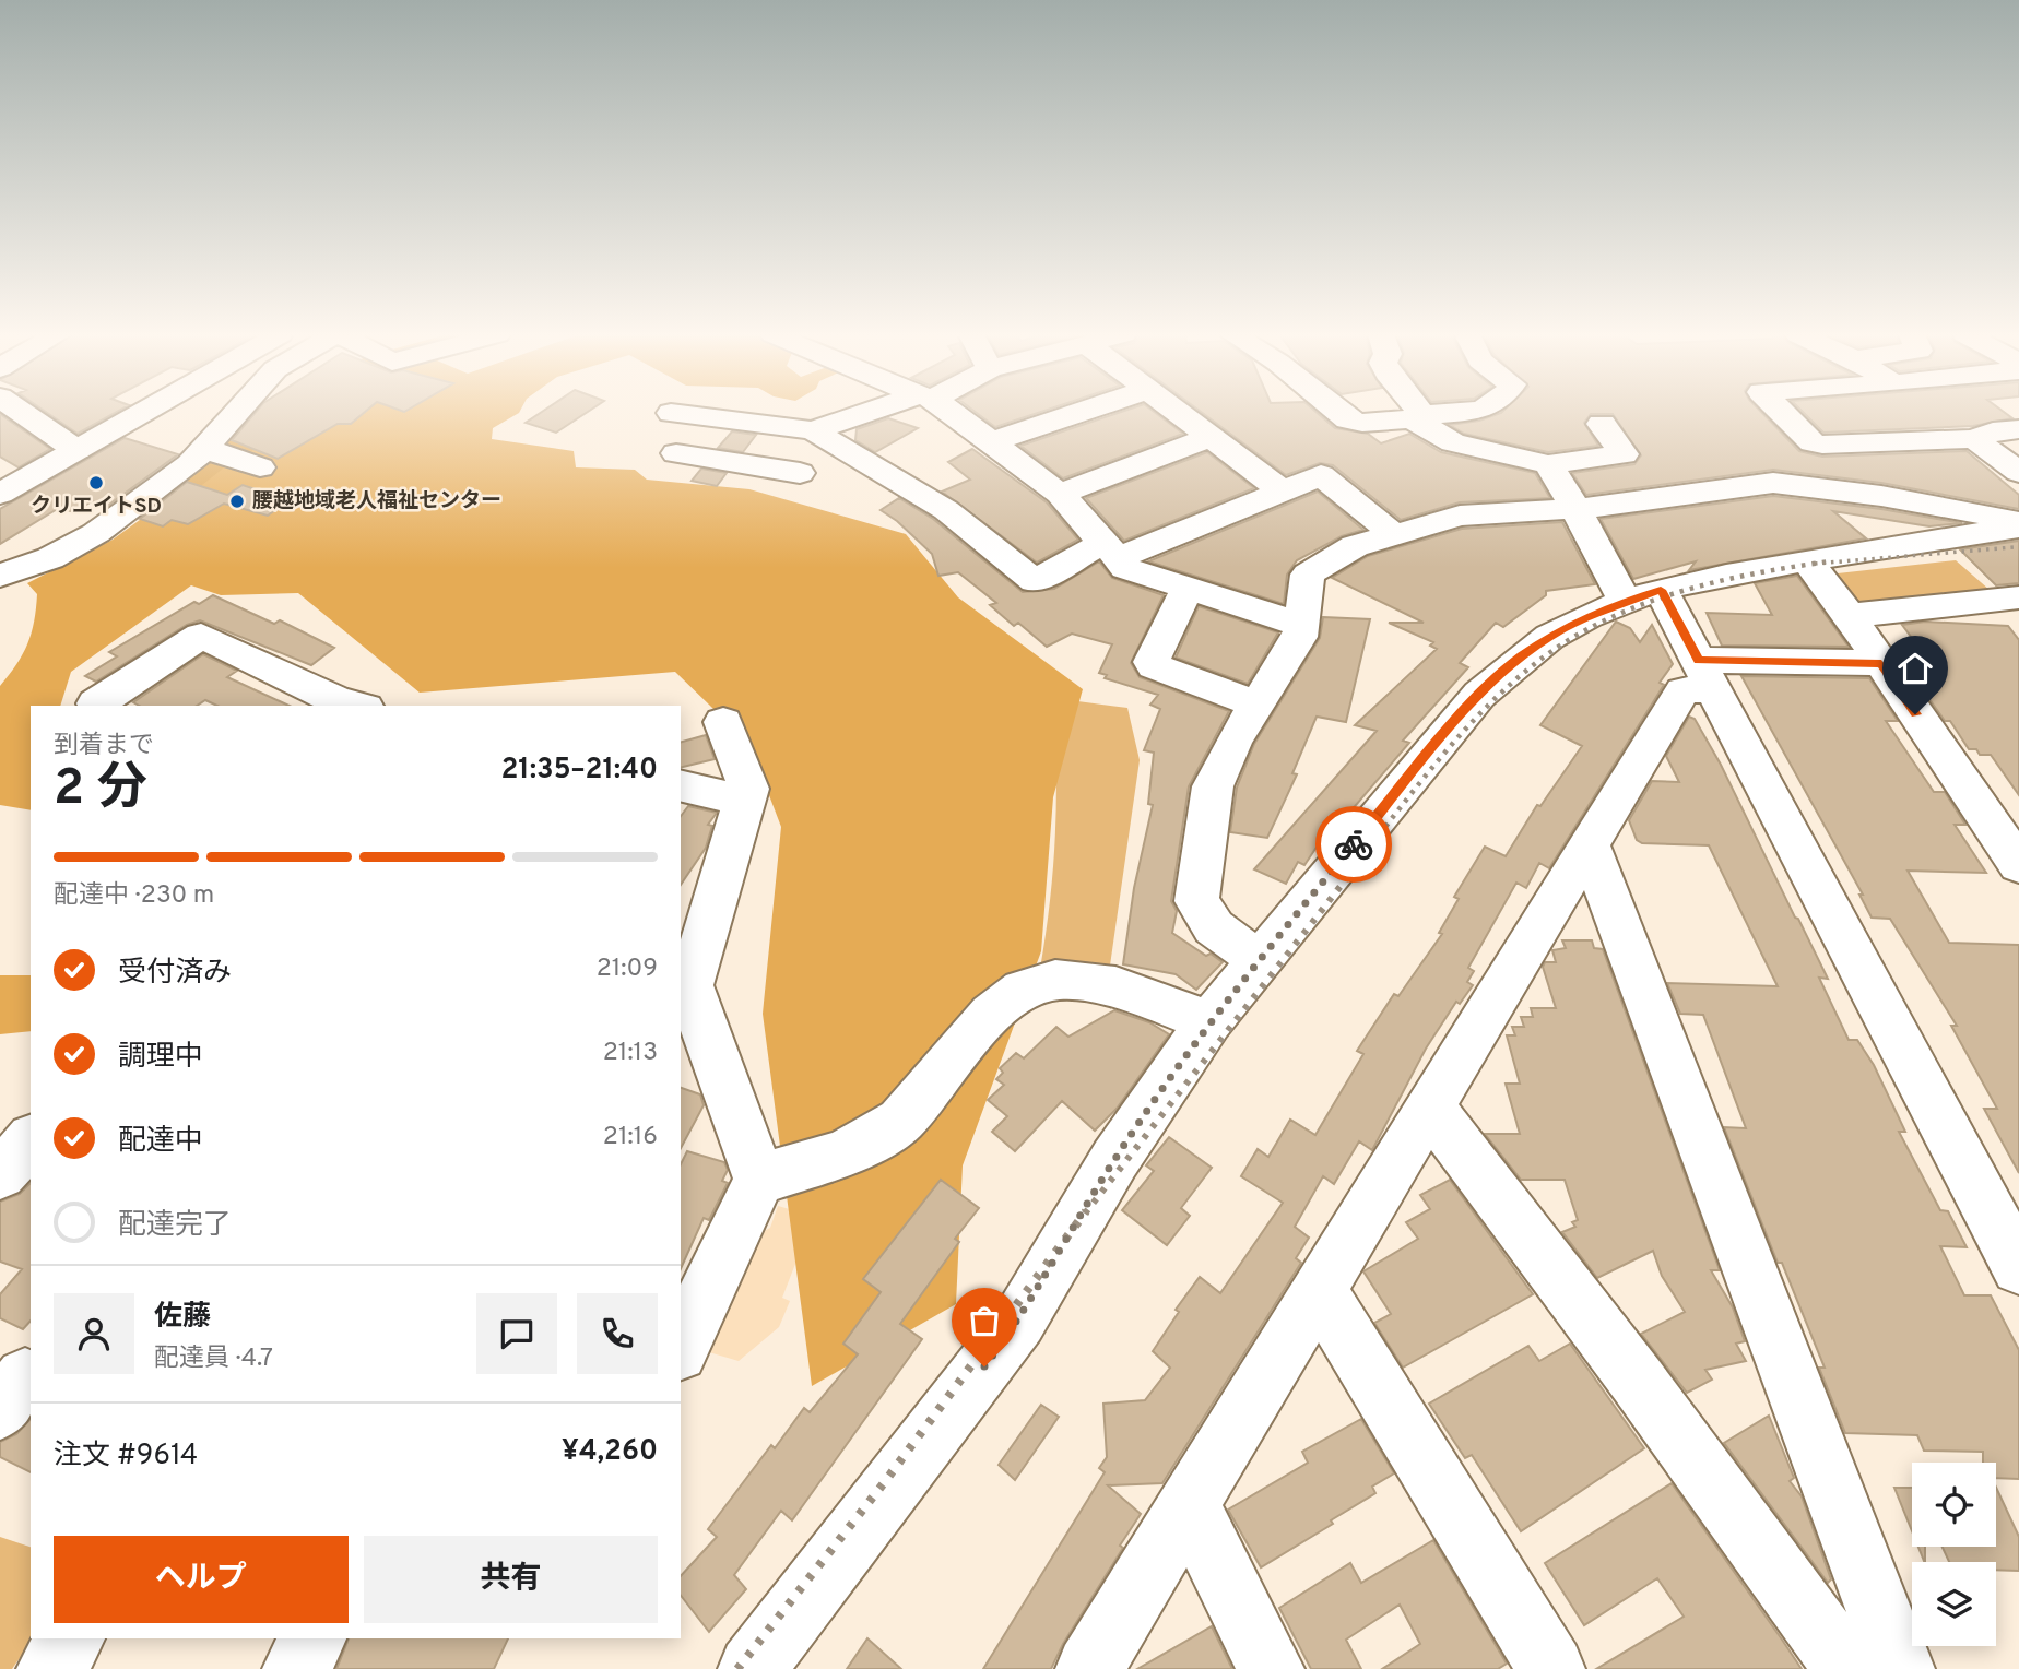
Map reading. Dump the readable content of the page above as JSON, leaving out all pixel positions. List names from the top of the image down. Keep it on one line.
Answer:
{"places":["クリエイトSD","腰越地域老人福祉センター"],"page":{"heading":["2 分","到着まで","21:35–21:40"],"panel":["佐藤","配達員 · 4.7","注文 #9614","¥4,260"],"bar":"配達中 · 230 m","list":[["受付済み","21:09"],["調理中","21:13"],["配達中","21:16"],"配達完了"],"buttons":["ヘルプ","共有"]}}
